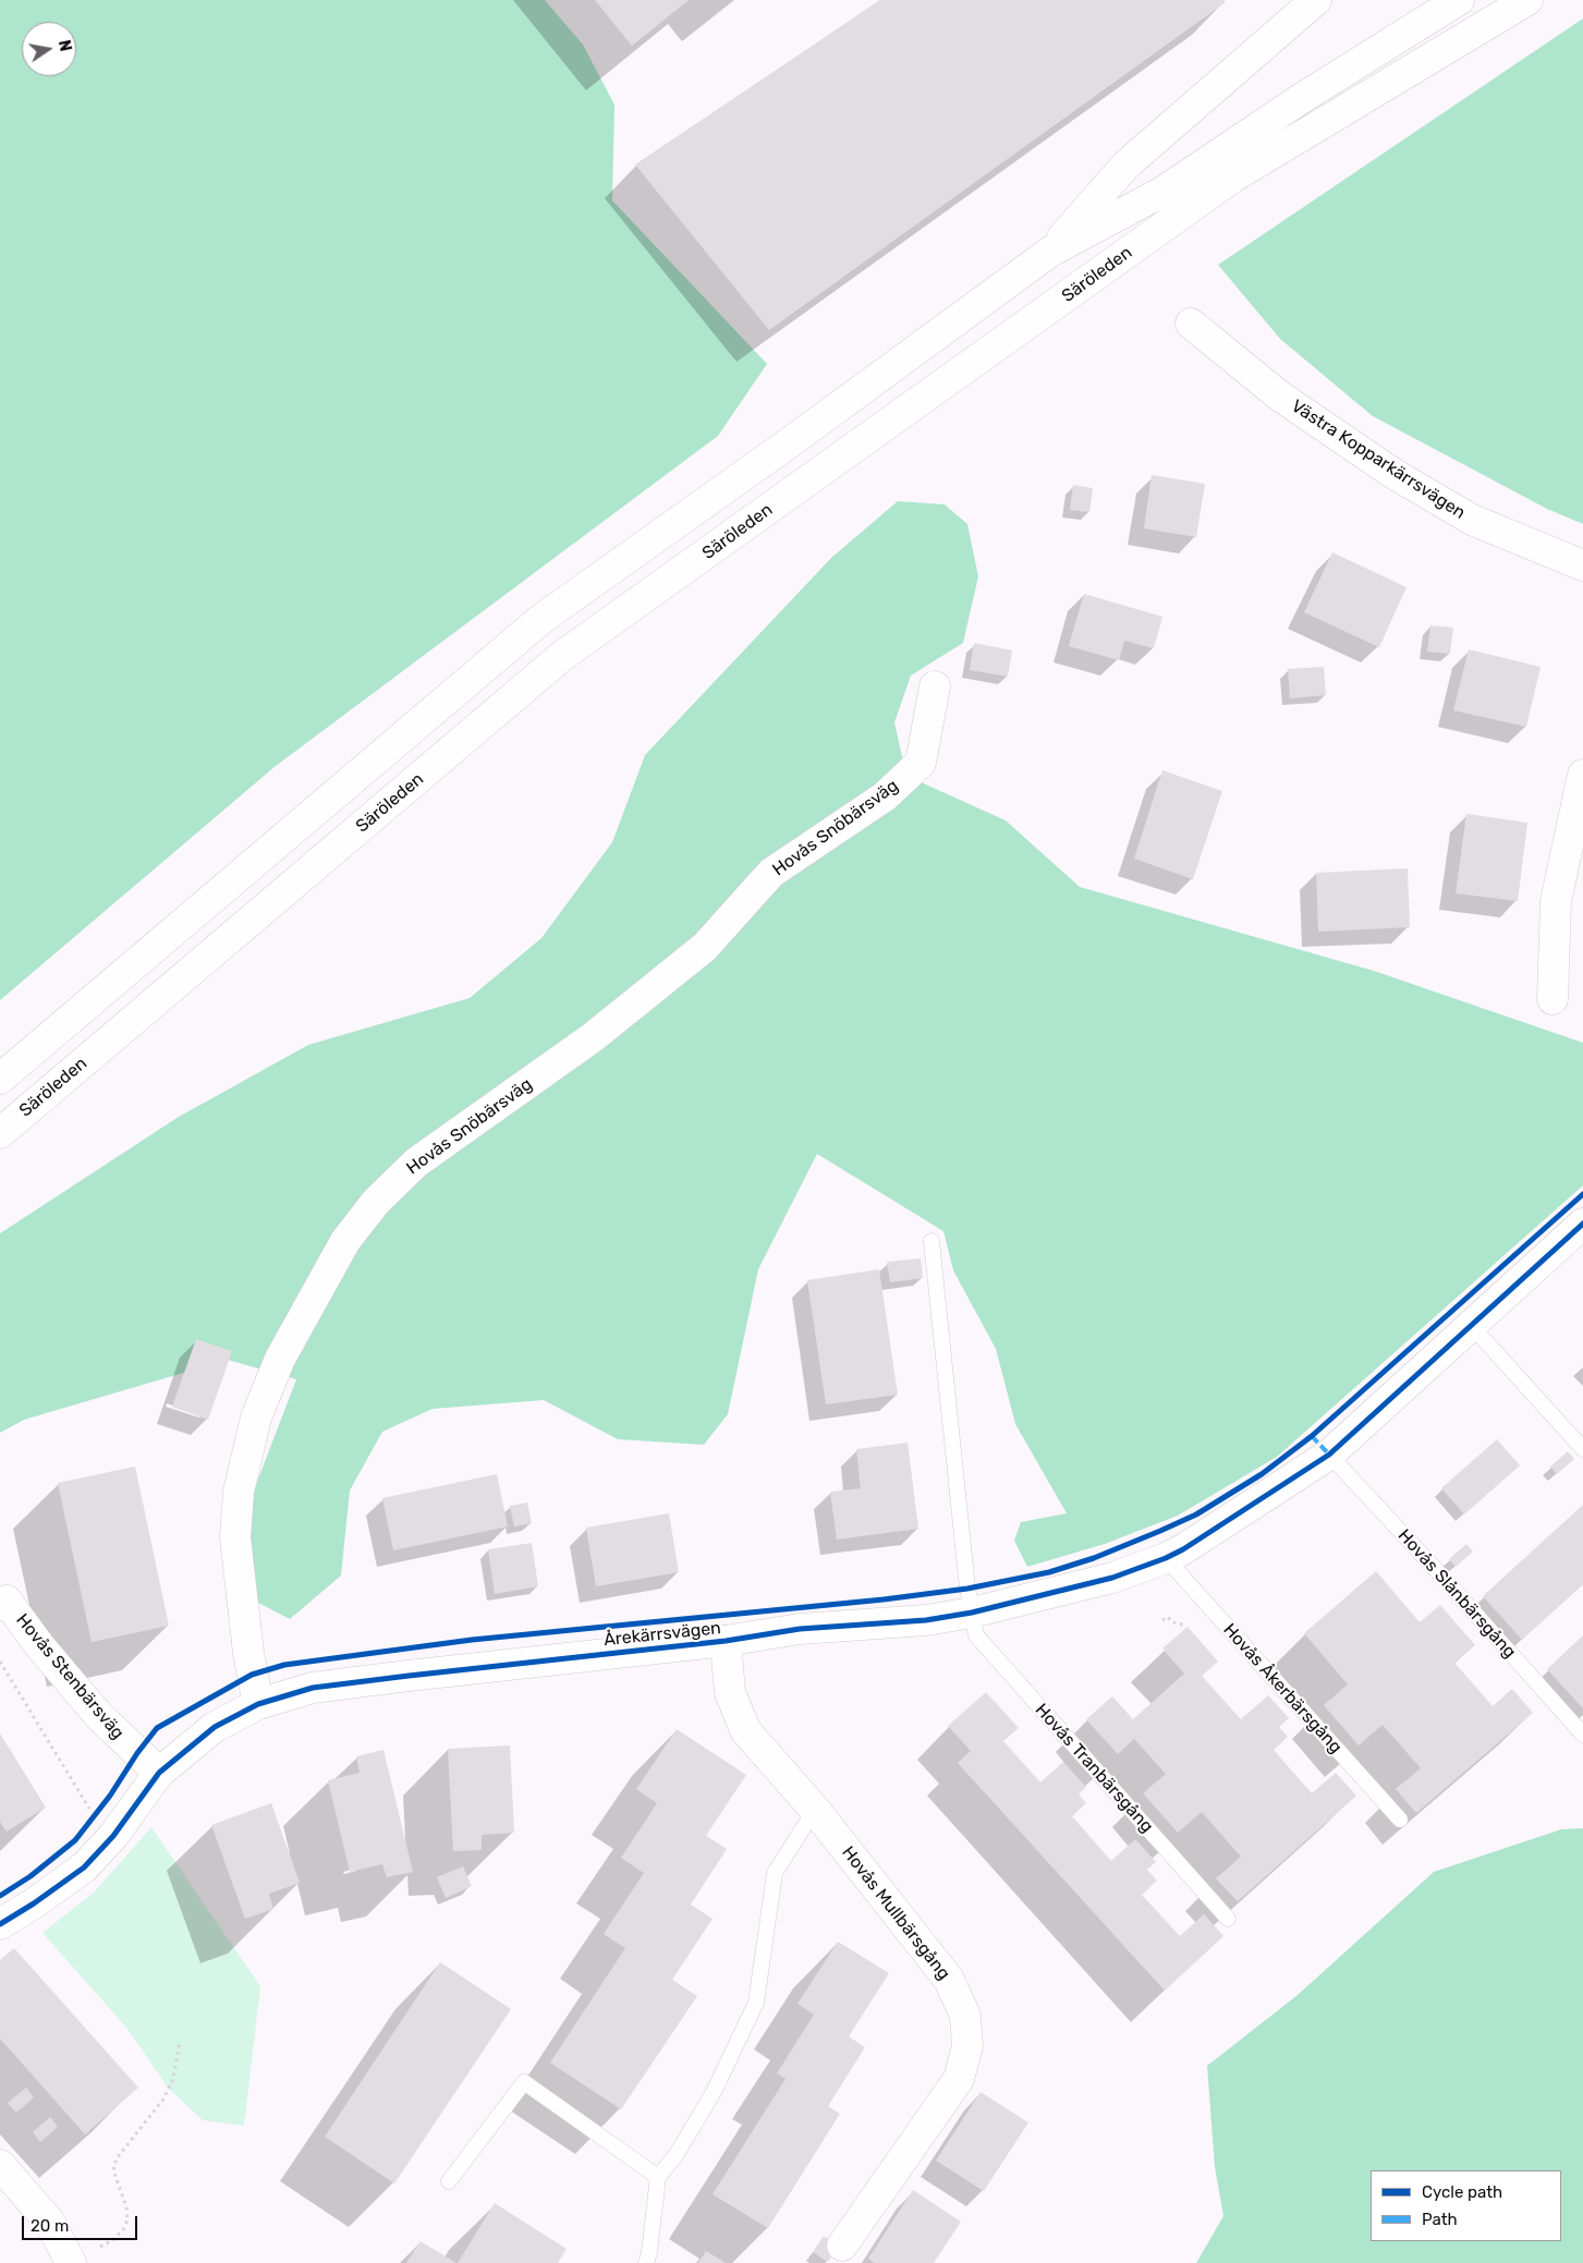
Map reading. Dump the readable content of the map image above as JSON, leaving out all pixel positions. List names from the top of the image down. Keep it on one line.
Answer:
{"streets":{"street":["Säröleden","Västra Kopparkärrsvägen","Hovås Snöbärsväg","Årekärrsvägen","Hovås Stenbärsväg","Hovås Mullbärsgång"],"lane":["Hovås Slånbärsgång","Hovås Åkerbärsgång","Hovås Tranbärsgång"]},"crossings":[["Hovås Snöbärsväg","Årekärrsvägen"],["Hovås Slånbärsgång","Årekärrsvägen"],["Årekärrsvägen","Hovås Stenbärsväg"],["Årekärrsvägen","Hovås Åkerbärsgång"],["Årekärrsvägen","Hovås Tranbärsgång"],["Årekärrsvägen","Hovås Mullbärsgång"]],"legend":["Cycle path","Path"],"scale_bar":"20 m","north":"right"}
